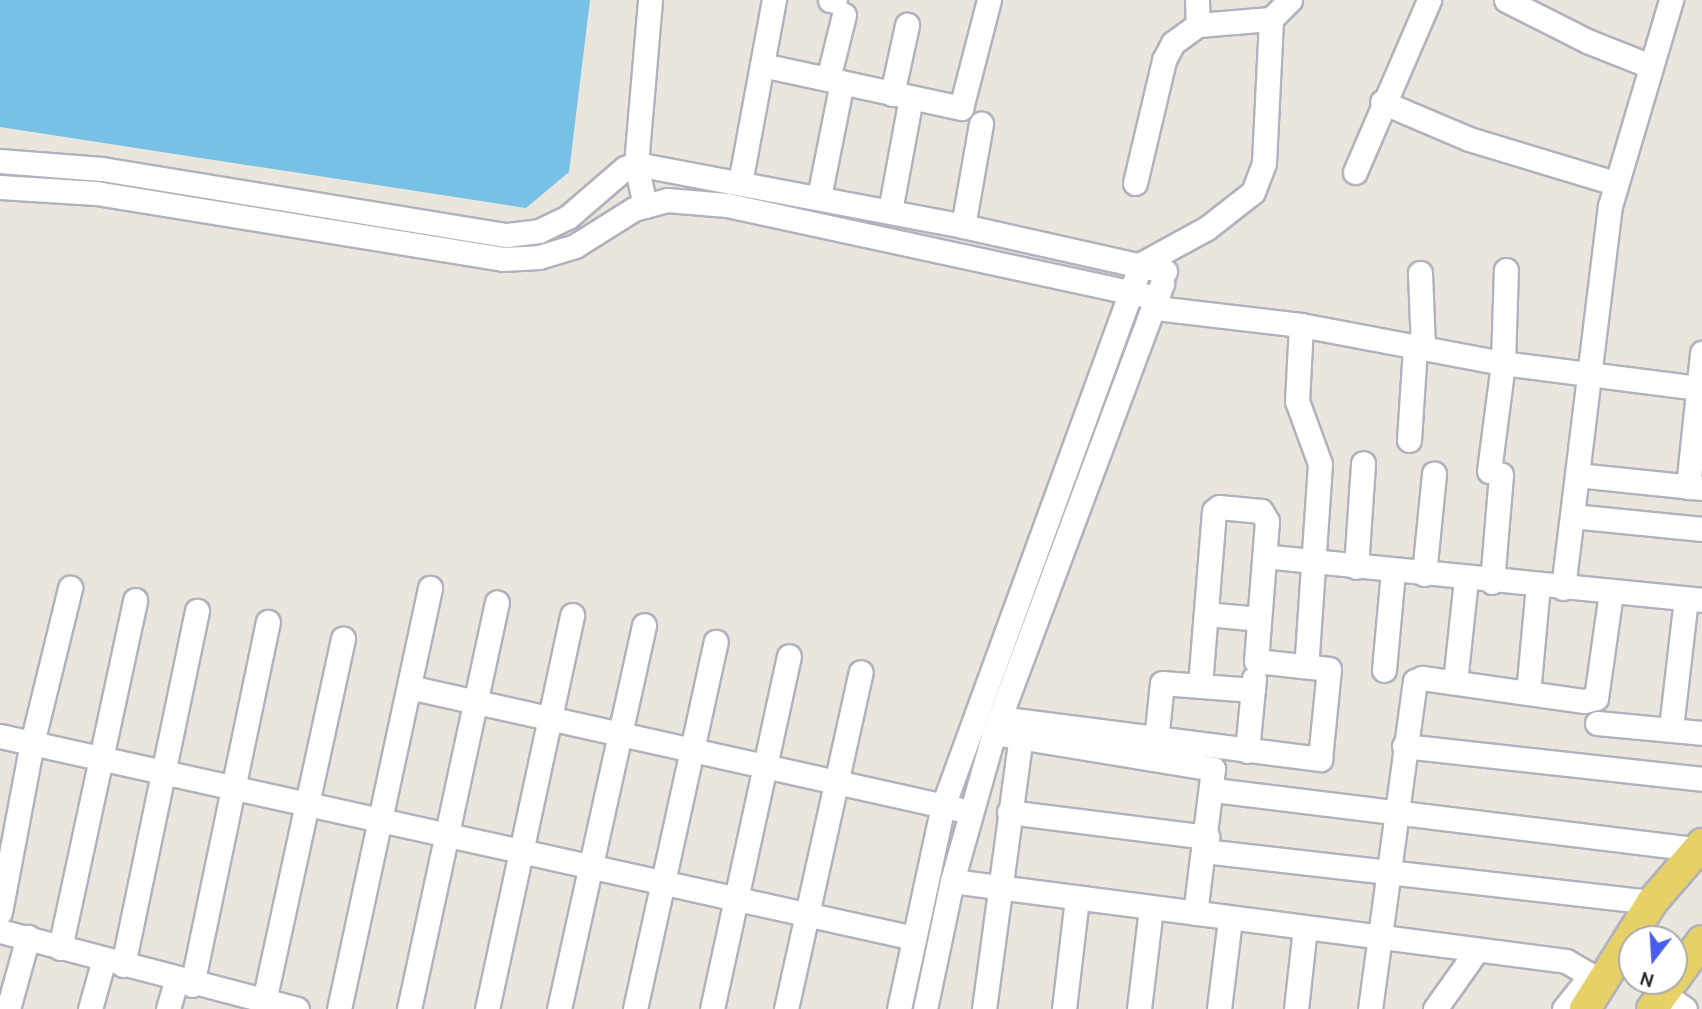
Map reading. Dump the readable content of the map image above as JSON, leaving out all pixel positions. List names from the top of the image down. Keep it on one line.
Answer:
{"north":"bottom"}
